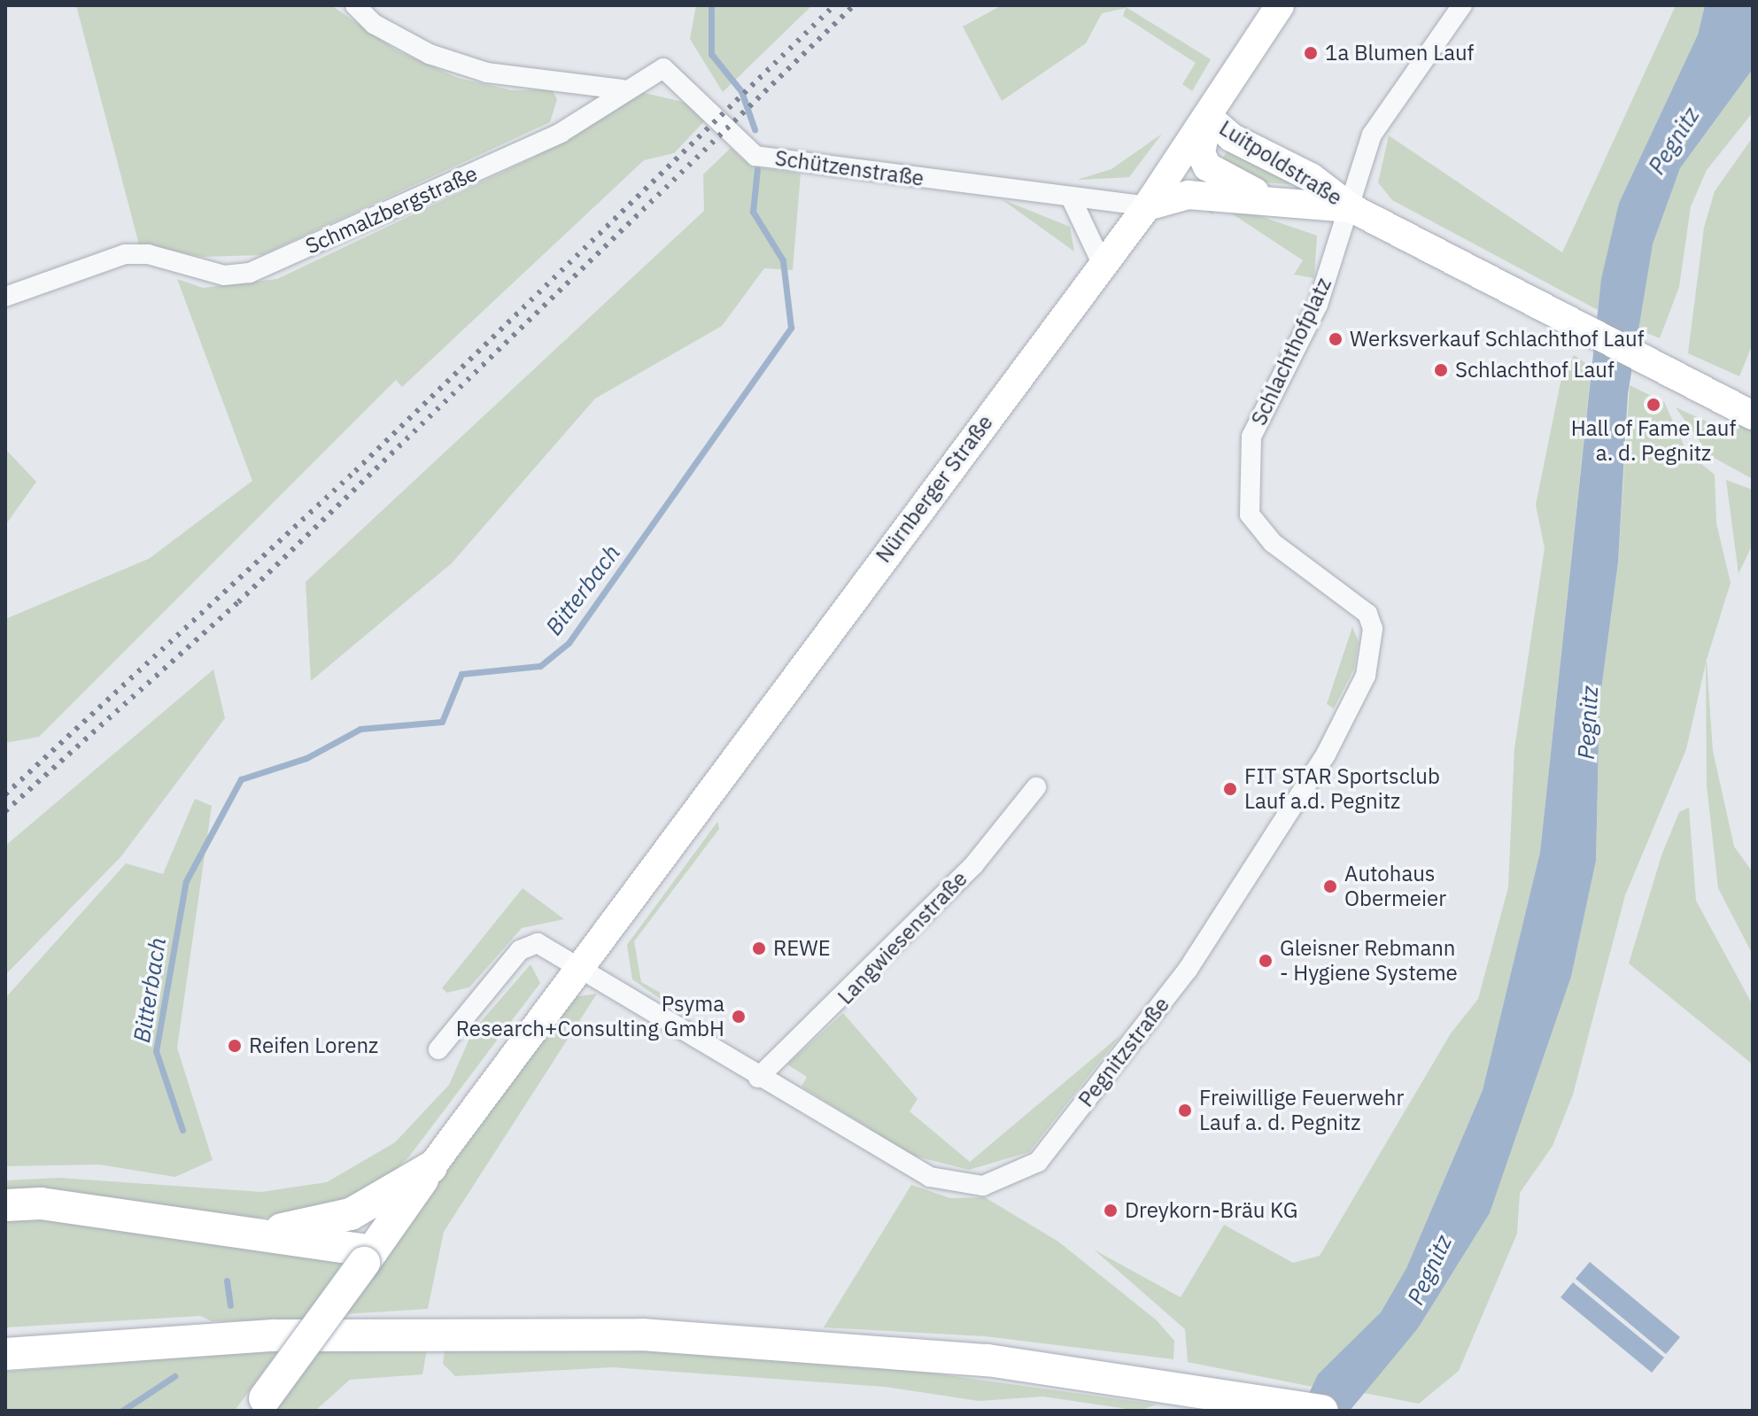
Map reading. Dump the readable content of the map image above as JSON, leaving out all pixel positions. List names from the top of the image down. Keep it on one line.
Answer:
{"streets":{"main road":["Luitpoldstraße","Nürnberger Straße"],"street":["Schützenstraße","Schmalzbergstraße","Schlachthofplatz","Langwiesenstraße","Pegnitzstraße"]},"crossings":[["Luitpoldstraße","Schützenstraße"],["Luitpoldstraße","Schlachthofplatz"],["Luitpoldstraße","Nürnberger Straße"],["Schützenstraße","Schmalzbergstraße"],["Schützenstraße","Nürnberger Straße"],["Schlachthofplatz","Pegnitzstraße"],["Nürnberger Straße","Pegnitzstraße"],["Langwiesenstraße","Pegnitzstraße"]],"water":["Pegnitz","Bitterbach"],"places":["1a Blumen Lauf","Werksverkauf Schlachthof Lauf","Schlachthof Lauf","Hall of Fame Lauf a. d. Pegnitz","FIT STAR Sportsclub Lauf a.d. Pegnitz","Autohaus Obermeier","REWE","Gleisner Rebmann - Hygiene Systeme","Psyma Research+Consulting GmbH","Reifen Lorenz","Freiwillige Feuerwehr Lauf a. d. Pegnitz","Dreykorn-Bräu KG"]}
